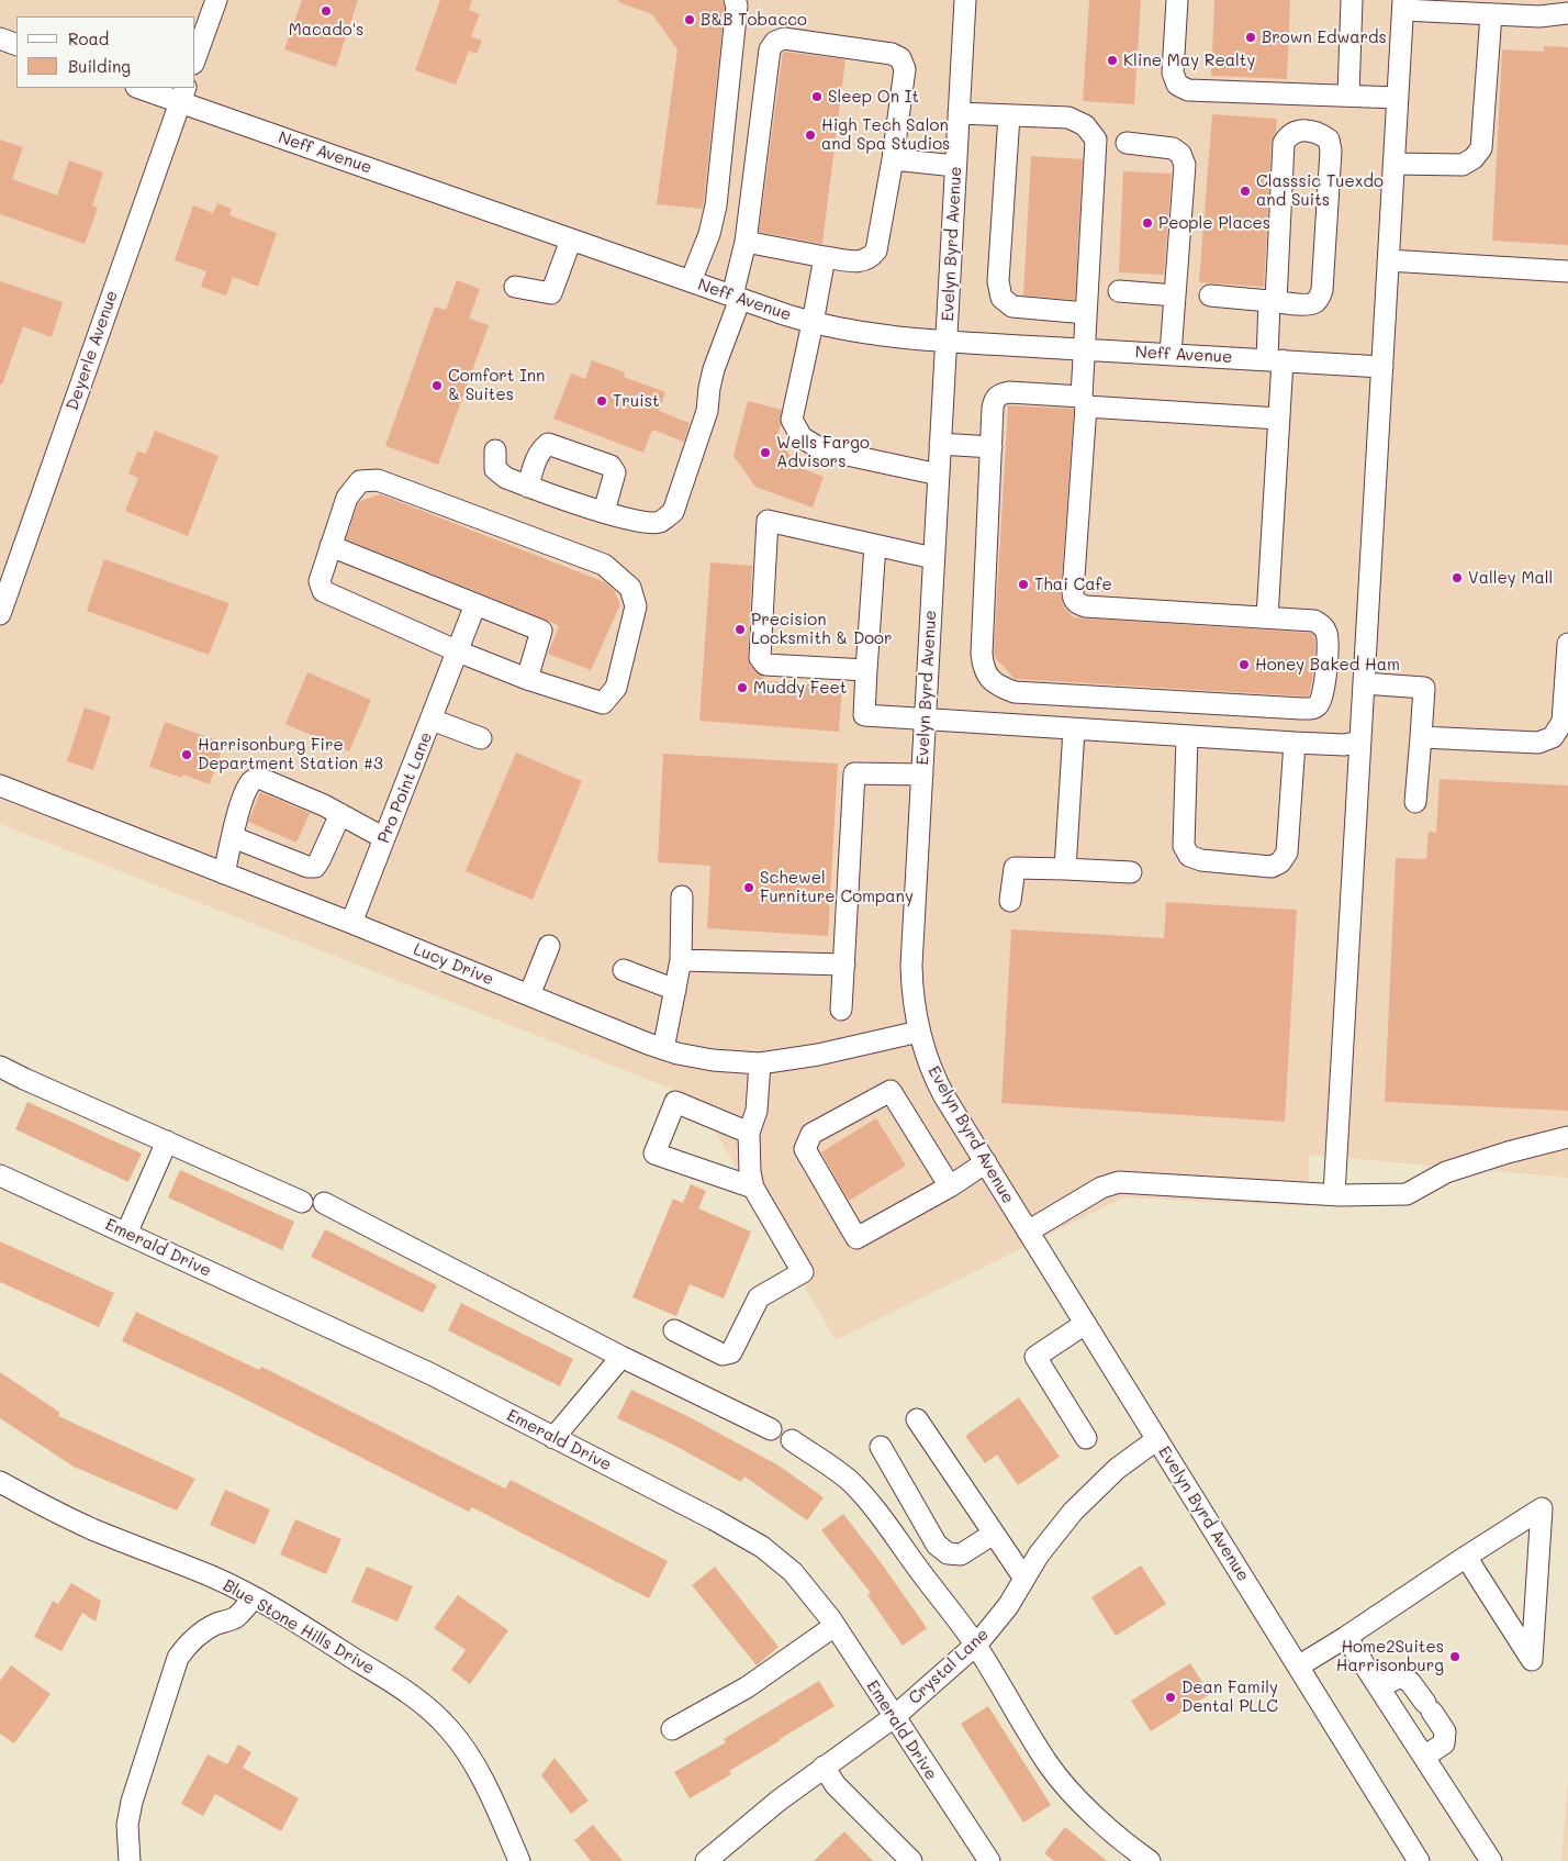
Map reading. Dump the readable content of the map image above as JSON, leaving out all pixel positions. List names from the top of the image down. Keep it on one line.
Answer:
{"streets":{"street":["Neff Avenue","Evelyn Byrd Avenue","Deyerle Avenue","Pro Point Lane","Lucy Drive","Emerald Drive","Blue Stone Hills Drive","Crystal Lane"]},"crossings":[["Neff Avenue","Evelyn Byrd Avenue"],["Neff Avenue","Deyerle Avenue"],["Evelyn Byrd Avenue","Lucy Drive"],["Evelyn Byrd Avenue","Crystal Lane"],["Pro Point Lane","Lucy Drive"],["Emerald Drive","Crystal Lane"]],"places":["Macado's","B&B Tobacco","Brown Edwards","Kline May Realty","Sleep On It","High Tech Salon and Spa Studios","Classsic Tuexdo and Suits","People Places","Comfort Inn & Suites","Truist","Wells Fargo Advisors","Valley Mall","Thai Cafe","Precision Locksmith & Door","Honey Baked Ham","Muddy Feet","Harrisonburg Fire Department Station #3","Schewel Furniture Company","Home2Suites Harrisonburg","Dean Family Dental PLLC"],"legend":["Road","Building"]}
